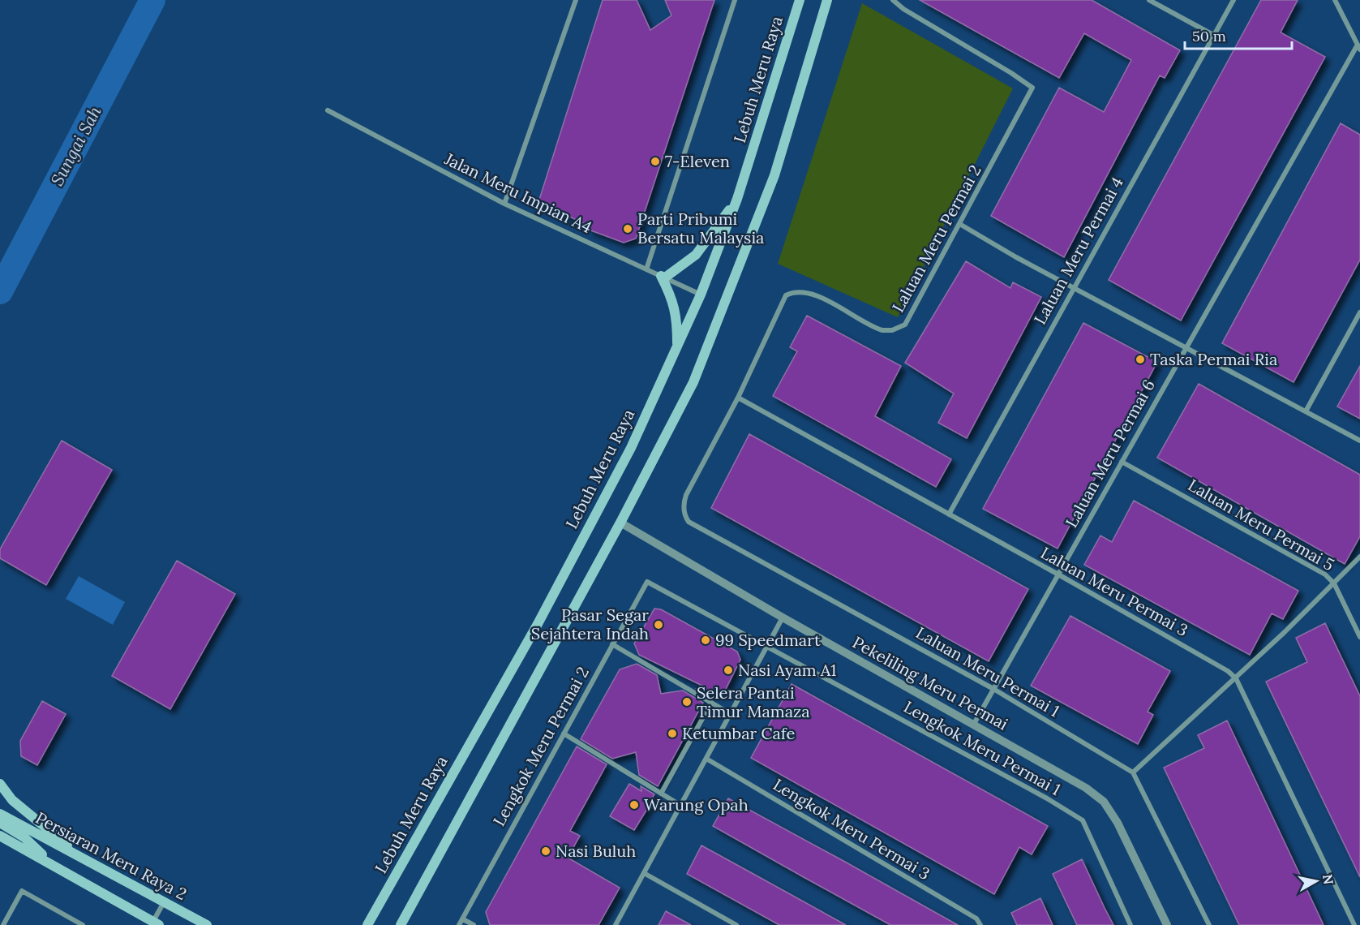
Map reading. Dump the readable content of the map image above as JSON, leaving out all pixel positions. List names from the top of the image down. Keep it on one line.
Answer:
{"streets":{"main road":["Lebuh Meru Raya","Persiaran Meru Raya 2"],"street":["Jalan Meru Impian A4","Laluan Meru Permai 2","Laluan Meru Permai 4","Laluan Meru Permai 6","Laluan Meru Permai 5","Laluan Meru Permai 3","Laluan Meru Permai 1","Pekeliling Meru Permai","Lengkok Meru Permai 2","Lengkok Meru Permai 1","Lengkok Meru Permai 3"]},"crossings":[["Lebuh Meru Raya","Jalan Meru Impian A4"],["Laluan Meru Permai 2","Laluan Meru Permai 3"],["Laluan Meru Permai 2","Laluan Meru Permai 1"],["Laluan Meru Permai 4","Laluan Meru Permai 3"],["Laluan Meru Permai 6","Laluan Meru Permai 5"],["Laluan Meru Permai 6","Laluan Meru Permai 3"],["Laluan Meru Permai 6","Laluan Meru Permai 1"],["Laluan Meru Permai 6","Pekeliling Meru Permai"],["Lengkok Meru Permai 2","Lengkok Meru Permai 1"]],"water":["Sungai Sah"],"places":["7-Eleven","Parti Pribumi Bersatu Malaysia","Taska Permai Ria","Pasar Segar Sejahtera Indah","99 Speedmart","Nasi Ayam A1","Selera Pantai Timur Mamaza","Ketumbar Cafe","Warung Opah","Nasi Buluh"],"scale_bar":"50 m","north":"right"}
